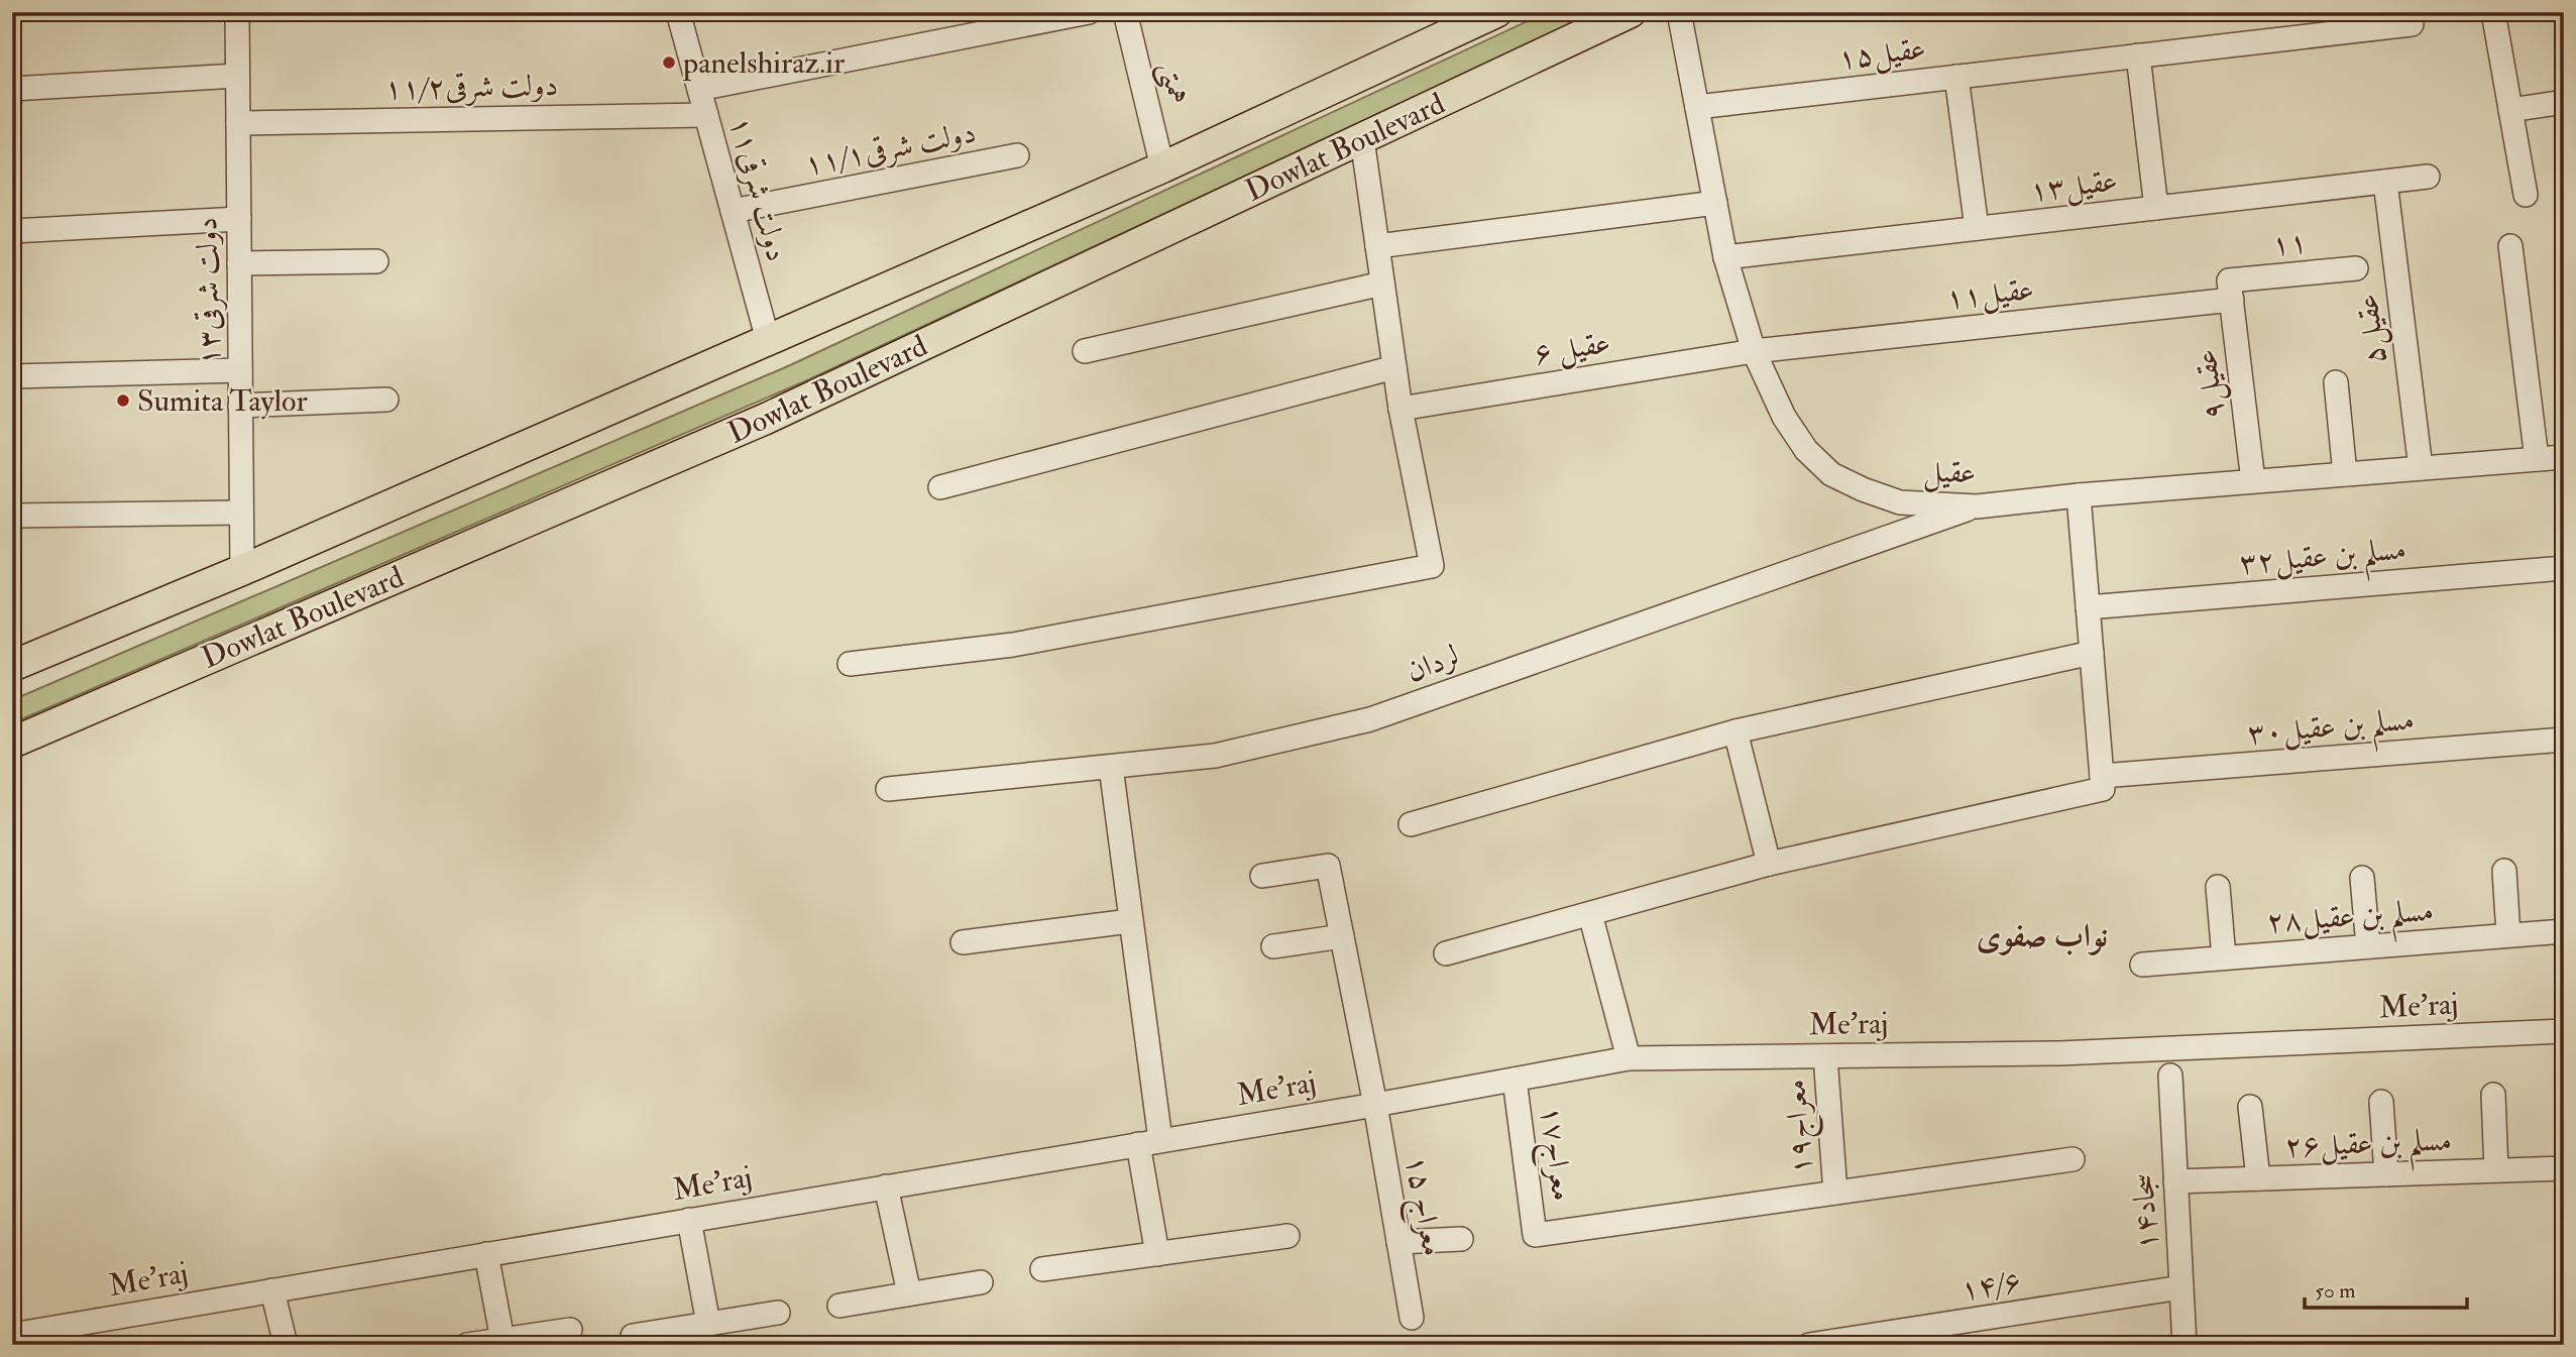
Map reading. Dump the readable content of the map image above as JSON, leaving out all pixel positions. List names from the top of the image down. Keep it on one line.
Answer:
{"streets":{"main road":["Dowlat Boulevard"],"street":["عقیل۱۵","همتی","۱۱/۲دولت شرقی","۱۱/۱دولت شرقی","عقیل۱۳","۱۱دولت شرقی","۱۱","۱۳دولت شرقی","عقیل۱۱","عقیل۵","عقیل ۶","عقیل۹","عقیل","مسلم بن عقیل۳۲","لردان","مسلم بن عقیل۳۰","مسلم بن عقیل۲۸","Me'raj","معراج۱۹","مسلم بن عقیل۲۶","معراج۱۷","معراج ۱۵","۱۴سجاد","۱۴/۶"]},"crossings":[["عقیل۱۵","عقیل"],["همتی","Dowlat Boulevard"],["۱۱/۲دولت شرقی","۱۱دولت شرقی"],["۱۱/۲دولت شرقی","۱۳دولت شرقی"],["Dowlat Boulevard","۱۱دولت شرقی"],["Dowlat Boulevard","۱۳دولت شرقی"],["۱۱/۱دولت شرقی","۱۱دولت شرقی"],["عقیل۱۳","عقیل۵"],["عقیل۱۳","عقیل"],["۱۱","عقیل۱۱"],["۱۱","عقیل۹"],["عقیل۱۱","عقیل ۶"],["عقیل۱۱","عقیل۹"],["عقیل۱۱","عقیل"],["عقیل۵","عقیل"],["عقیل ۶","عقیل"],["عقیل۹","عقیل"],["عقیل","لردان"],["Me'raj","معراج۱۹"],["Me'raj","معراج۱۷"],["Me'raj","معراج ۱۵"],["معراج۱۹","معراج۱۷"],["مسلم بن عقیل۲۶","۱۴سجاد"],["۱۴سجاد","۱۴/۶"]],"districts":["نواب صفوی"],"places":["panelshiraz.ir","Sumita Taylor"],"scale_bar":"50 m"}
